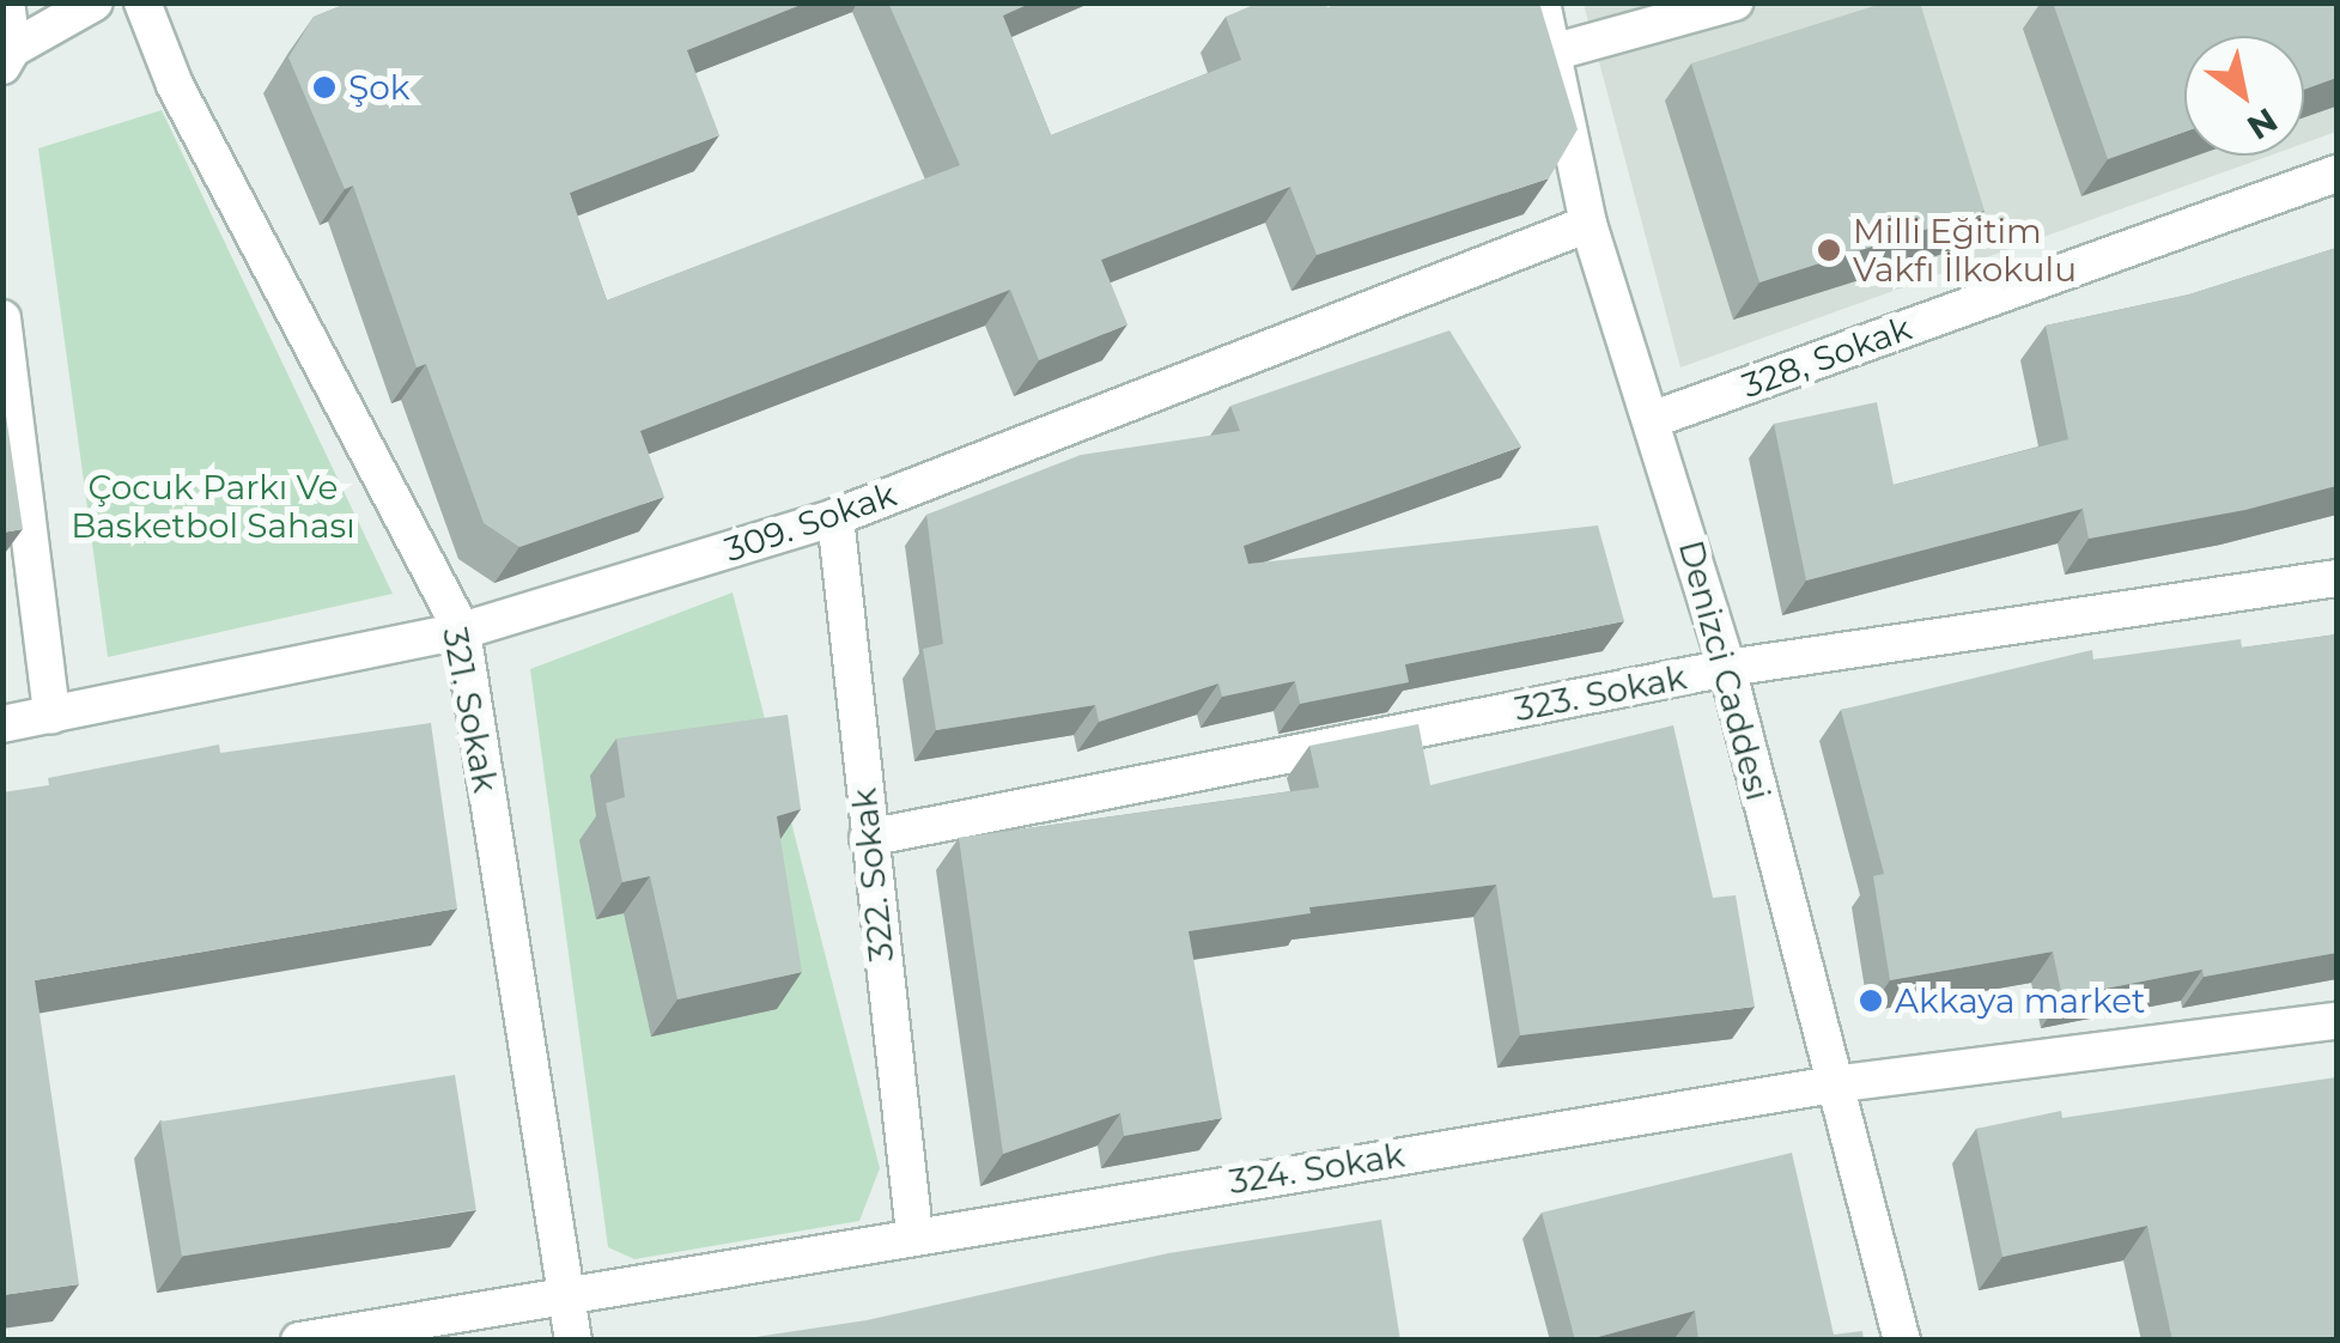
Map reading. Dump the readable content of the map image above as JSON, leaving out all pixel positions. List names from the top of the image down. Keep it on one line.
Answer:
{"streets":{"street":["328, Sokak","309. Sokak","Denizci Caddesi","323. Sokak","321. Sokak","322. Sokak","324. Sokak"]},"crossings":[["328, Sokak","Denizci Caddesi"],["309. Sokak","Denizci Caddesi"],["309. Sokak","321. Sokak"],["309. Sokak","322. Sokak"],["Denizci Caddesi","323. Sokak"],["Denizci Caddesi","324. Sokak"],["323. Sokak","322. Sokak"],["321. Sokak","324. Sokak"],["322. Sokak","324. Sokak"]],"parks":["Çocuk Parkı Ve Basketbol Sahası"],"places":["Şok","Milli Eğitim Vakfı İlkokulu","Akkaya market"],"north":"bottom right"}
